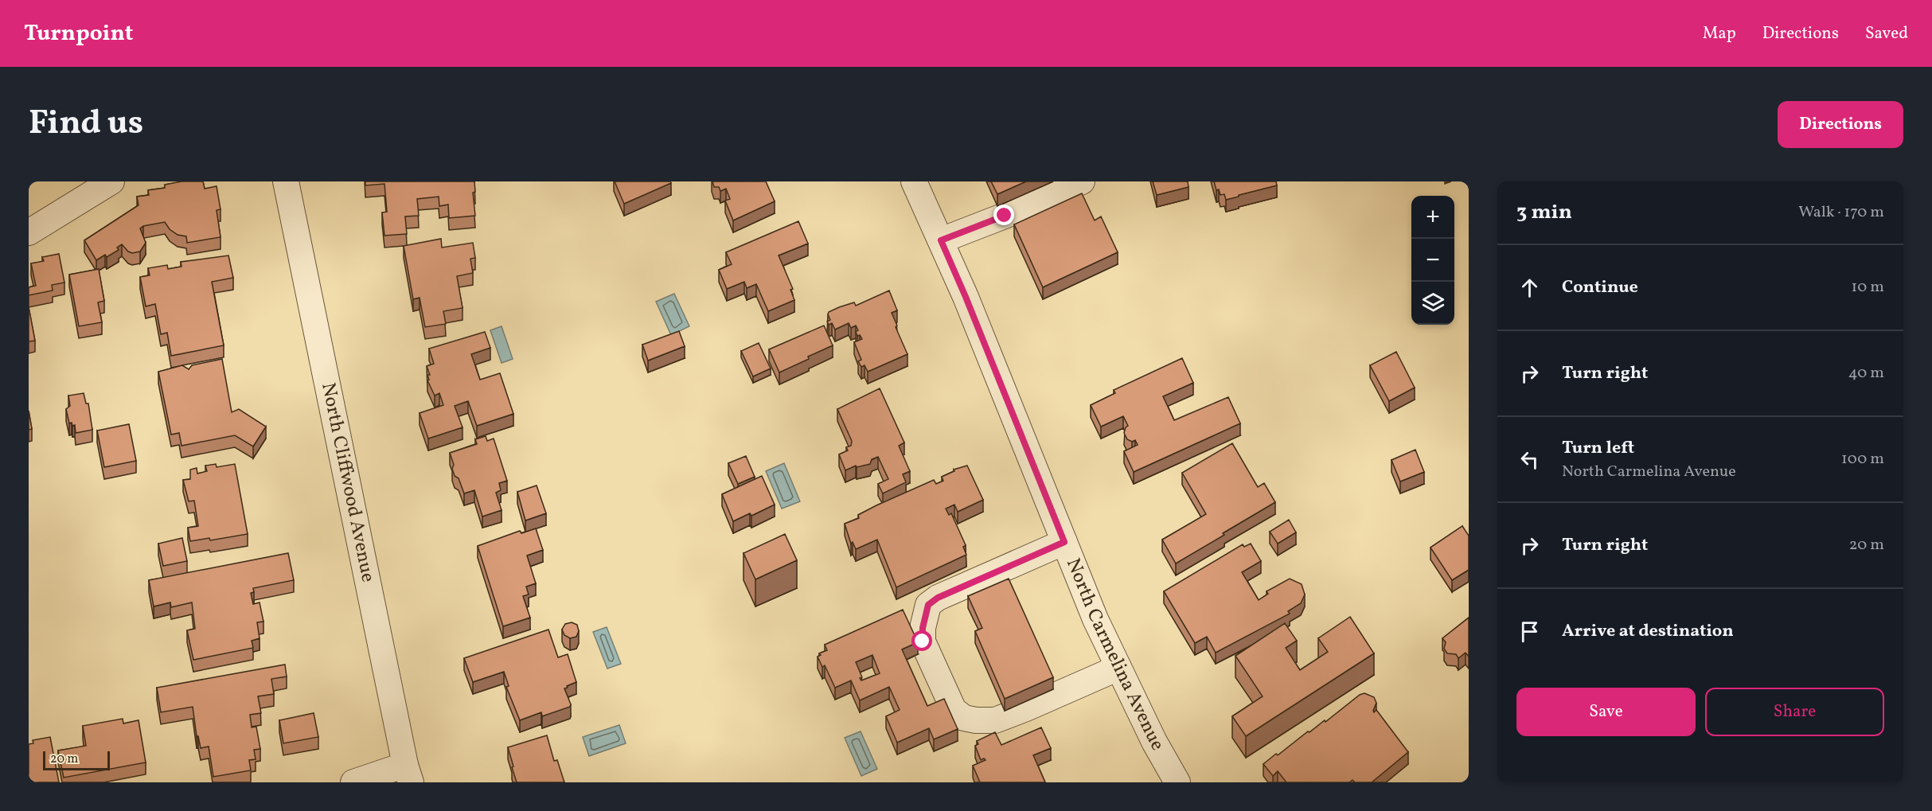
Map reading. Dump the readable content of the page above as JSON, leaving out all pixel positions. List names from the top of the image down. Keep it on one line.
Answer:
{"streets":{"street":["North Cliffwood Avenue","North Carmelina Avenue"]},"scale_bar":"20 m","page":{"header":"Turnpoint","nav":["Map","Directions","Saved"],"title":"Find us","buttons":["Directions",["Save","Share"]],"heading":["3 min","Walk · 170 m"],"map_buttons":["+","−"],"list":[["Continue","10 m"],["Turn right","40 m"],["Turn left","North Carmelina Avenue","100 m"],["Turn right","20 m"],"Arrive at destination"],"scale":"20 m"}}
